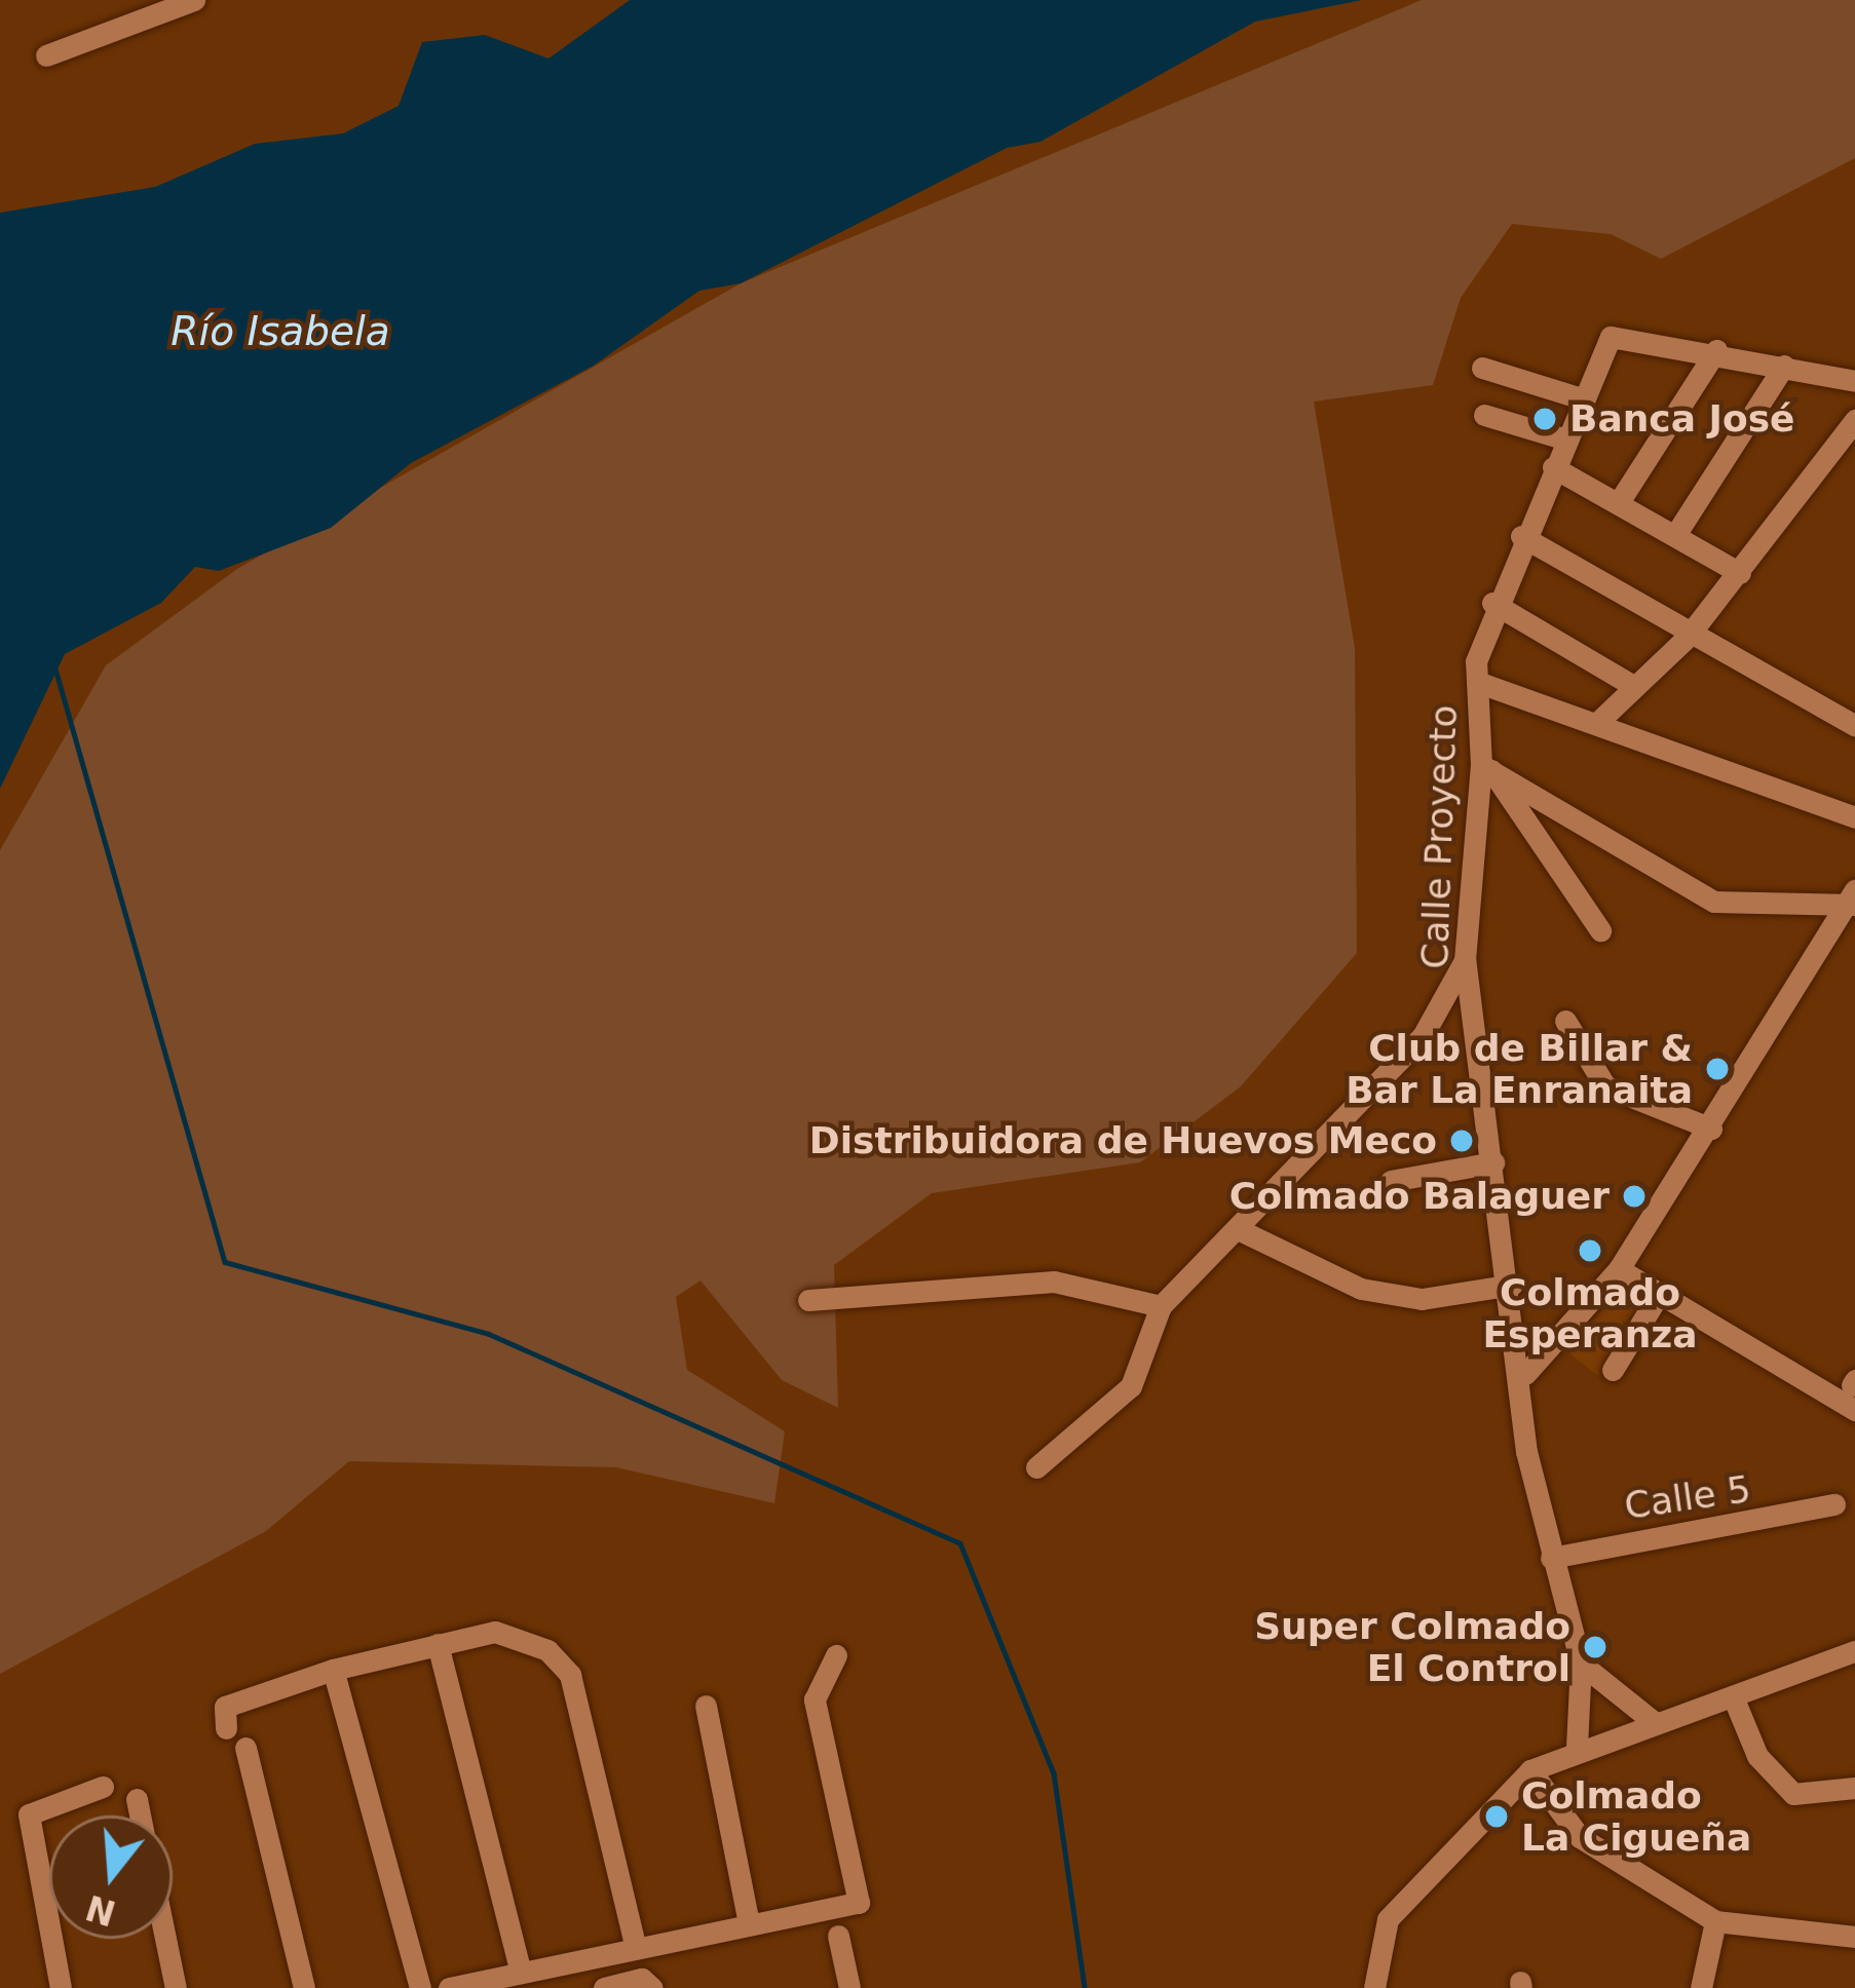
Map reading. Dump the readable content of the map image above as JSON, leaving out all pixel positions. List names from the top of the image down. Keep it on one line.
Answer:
{"streets":{"street":["Calle Proyecto","Calle 5"]},"crossings":[["Calle Proyecto","Calle 5"]],"water":["Río Isabela"],"places":["Banca José","Club de Billar & Bar La Enranaita","Distribuidora de Huevos Meco","Colmado Balaguer","Colmado Esperanza","Super Colmado El Control","Colmado La Cigueña"],"north":"bottom"}
